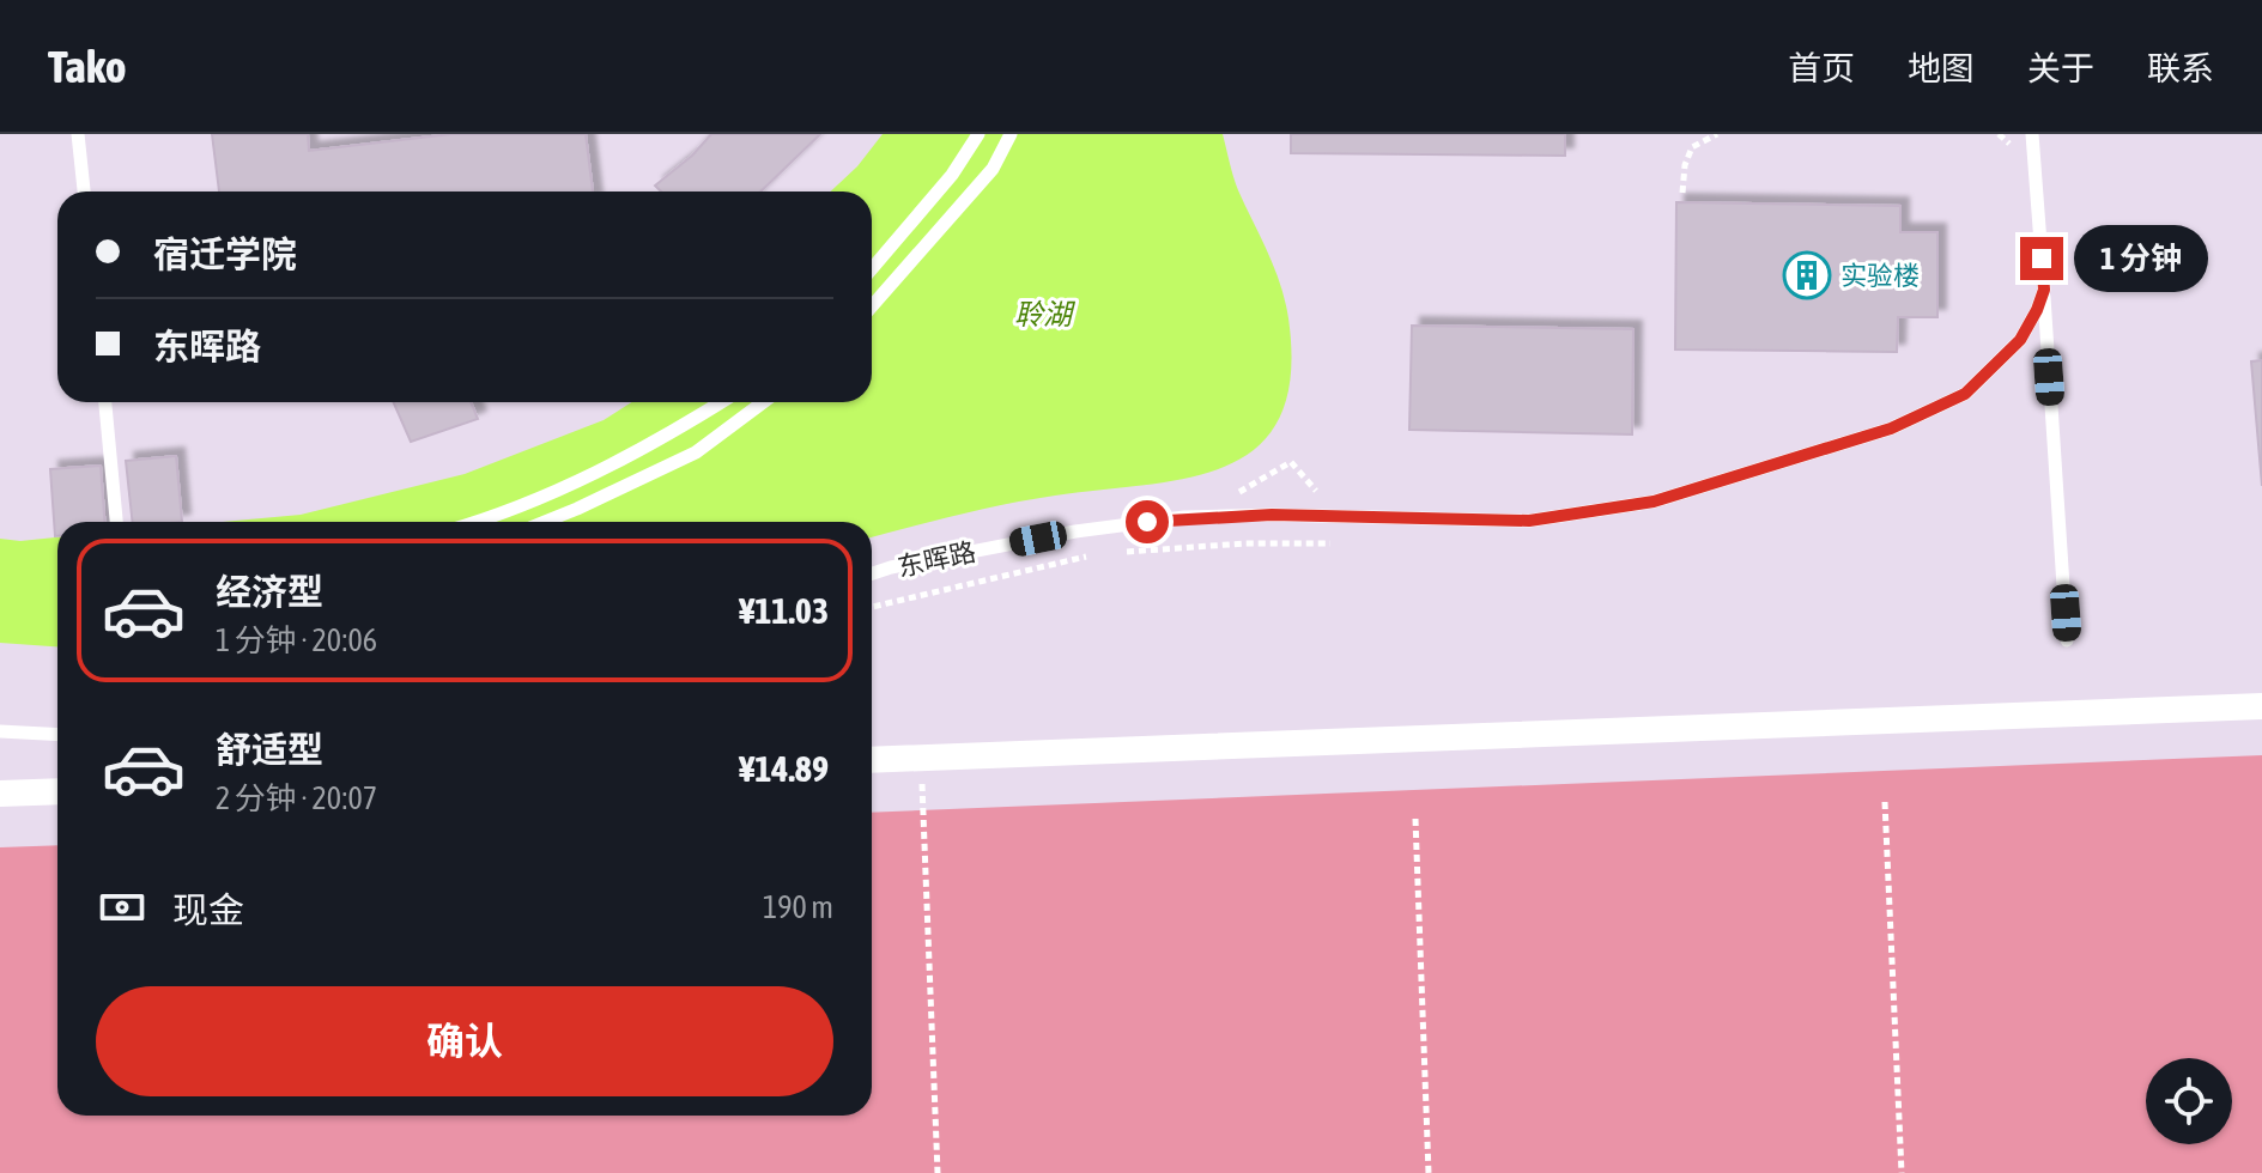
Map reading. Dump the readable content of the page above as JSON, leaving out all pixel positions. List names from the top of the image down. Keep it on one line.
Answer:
{"streets":{"lane":["东晖路"]},"water":["聆湖"],"places":{"building":["实验楼"]},"page":{"header":"Tako","nav":["首页","地图","关于","联系"],"banner":["宿迁学院","东晖路"],"bubble":"1 分钟","list":[{"name":"经济型","note":"1 分钟 · 20:06","value":"¥11.03"},{"name":"舒适型","note":"2 分钟 · 20:07","value":"¥14.89"}],"pay":["现金","190 m"],"buttons":"确认"}}
